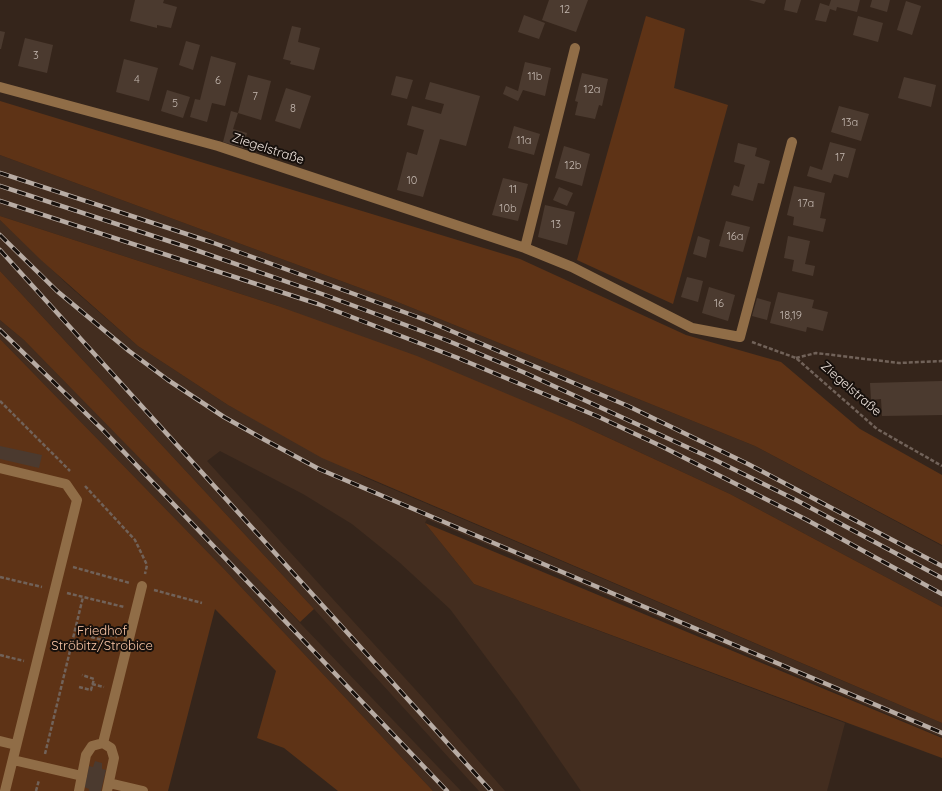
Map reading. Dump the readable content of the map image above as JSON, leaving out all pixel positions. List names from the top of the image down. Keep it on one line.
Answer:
{"streets":{"street":["Ziegelstraße"]},"parks":["Friedhof Ströbitz/Strobice"],"house_numbers":["12","3","11b","4","6","12a","7","5","8","13a","11a","17","12b","10","11","17a","10b","13","16a","16","18,19"]}
